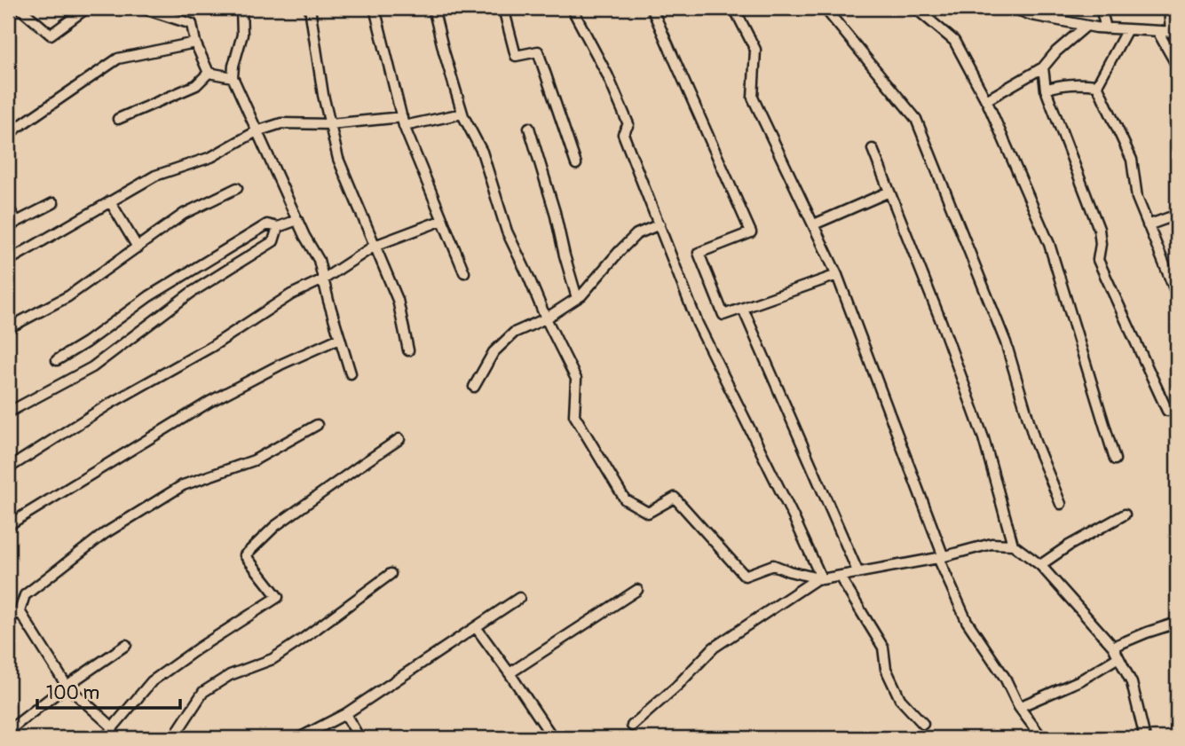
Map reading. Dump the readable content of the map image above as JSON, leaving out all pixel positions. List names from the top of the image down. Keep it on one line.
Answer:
{"scale_bar":"100 m"}
